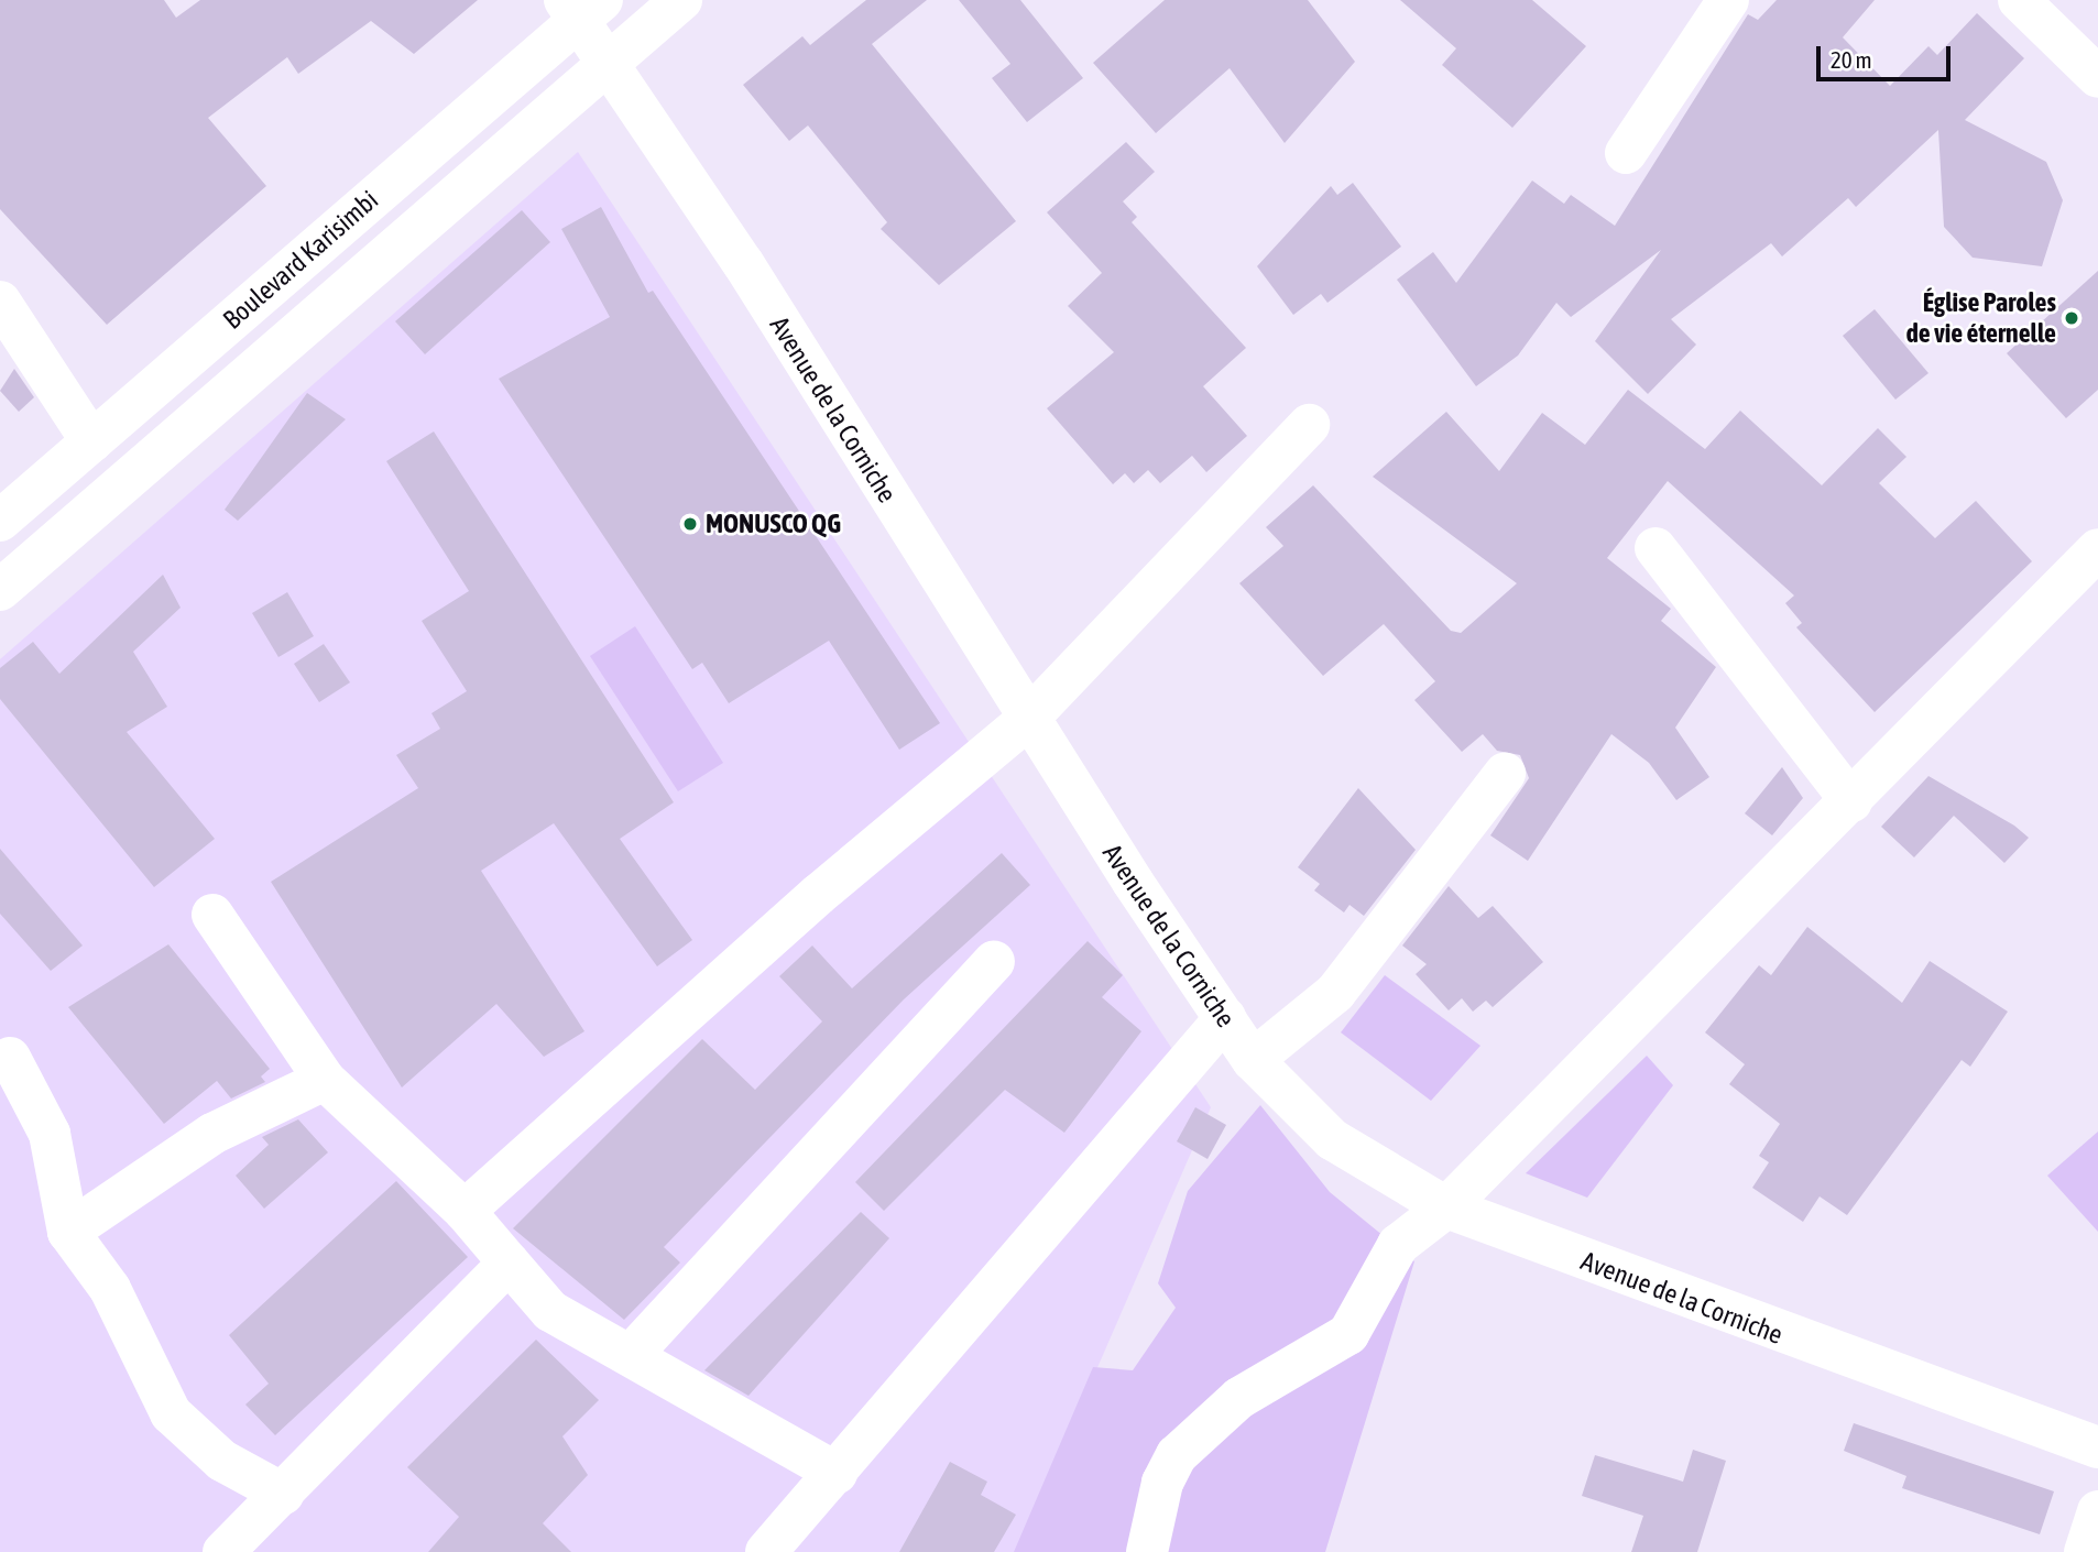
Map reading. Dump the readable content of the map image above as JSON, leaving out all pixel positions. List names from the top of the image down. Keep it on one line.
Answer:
{"streets":{"street":["Boulevard Karisimbi","Avenue de la Corniche"]},"crossings":[["Boulevard Karisimbi","Avenue de la Corniche"]],"places":["Église Paroles de vie éternelle","MONUSCO QG"],"scale_bar":"20 m"}
